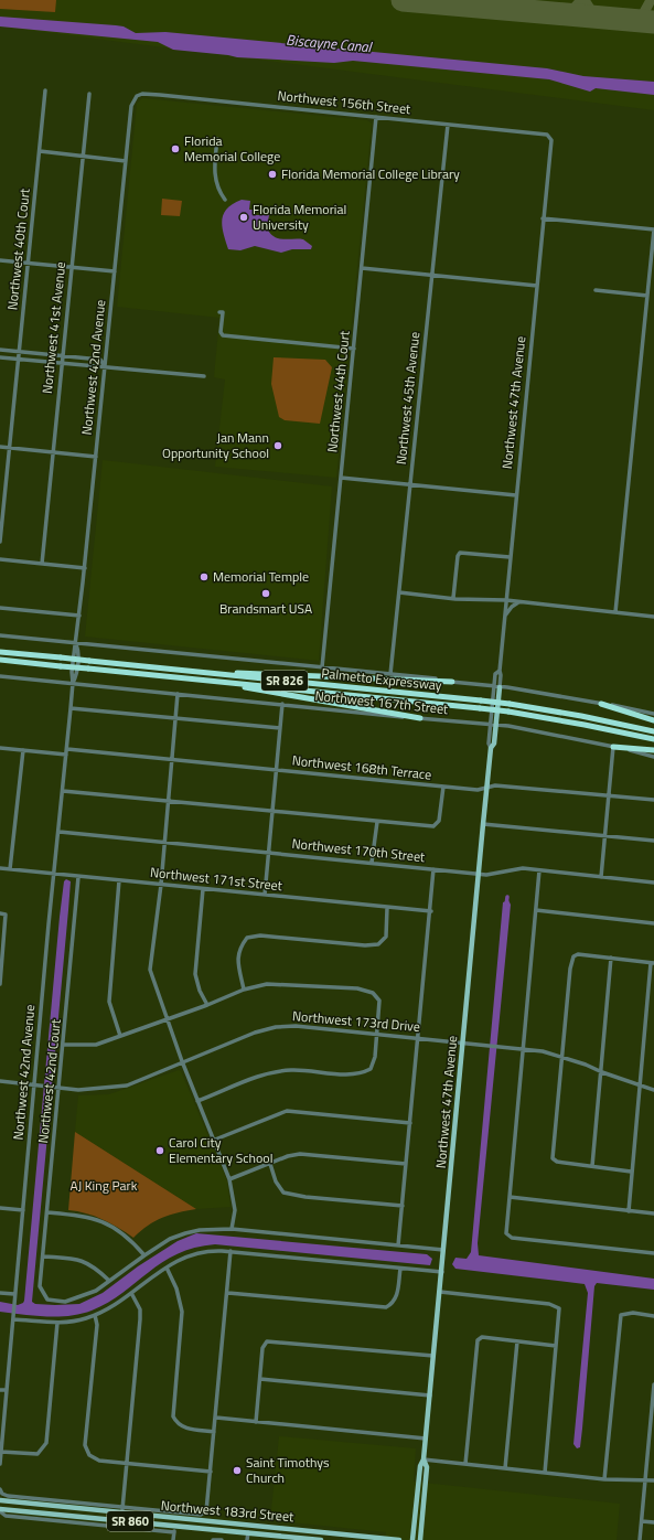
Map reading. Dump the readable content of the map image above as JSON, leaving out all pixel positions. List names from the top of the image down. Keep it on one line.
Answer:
{"streets":{"highway":["Palmetto Expressway","SR 826"],"main road":["Northwest 47th Avenue","Northwest 183rd Street","SR 860"],"street":["Northwest 156th Street","Northwest 40th Court","Northwest 41st Avenue","Northwest 42nd Avenue","Northwest 44th Court","Northwest 45th Avenue","Northwest 167th Street","Northwest 168th Terrace","Northwest 170th Street","Northwest 171st Street","Northwest 173rd Drive","Northwest 42nd Court"]},"crossings":[["Northwest 156th Street","Northwest 42nd Avenue"],["Northwest 156th Street","Northwest 44th Court"],["Northwest 156th Street","Northwest 45th Avenue"],["Northwest 156th Street","Northwest 47th Avenue"],["Northwest 42nd Avenue","Northwest 167th Street"],["Northwest 42nd Avenue","Northwest 168th Terrace"],["Northwest 42nd Avenue","Northwest 170th Street"],["Northwest 42nd Avenue","Northwest 171st Street"],["Northwest 42nd Avenue","Northwest 173rd Drive"],["Northwest 47th Avenue","Northwest 167th Street"],["Northwest 47th Avenue","Northwest 168th Terrace"],["Northwest 47th Avenue","Northwest 170th Street"],["Northwest 47th Avenue","Northwest 173rd Drive"],["Northwest 171st Street","Northwest 42nd Court"],["Northwest 173rd Drive","Northwest 42nd Court"]],"water":["Biscayne Canal"],"parks":["AJ King Park"],"places":["Florida Memorial College","Florida Memorial College Library","Florida Memorial University","Jan Mann Opportunity School","Memorial Temple","Brandsmart USA","Carol City Elementary School","Saint Timothys Church"]}
